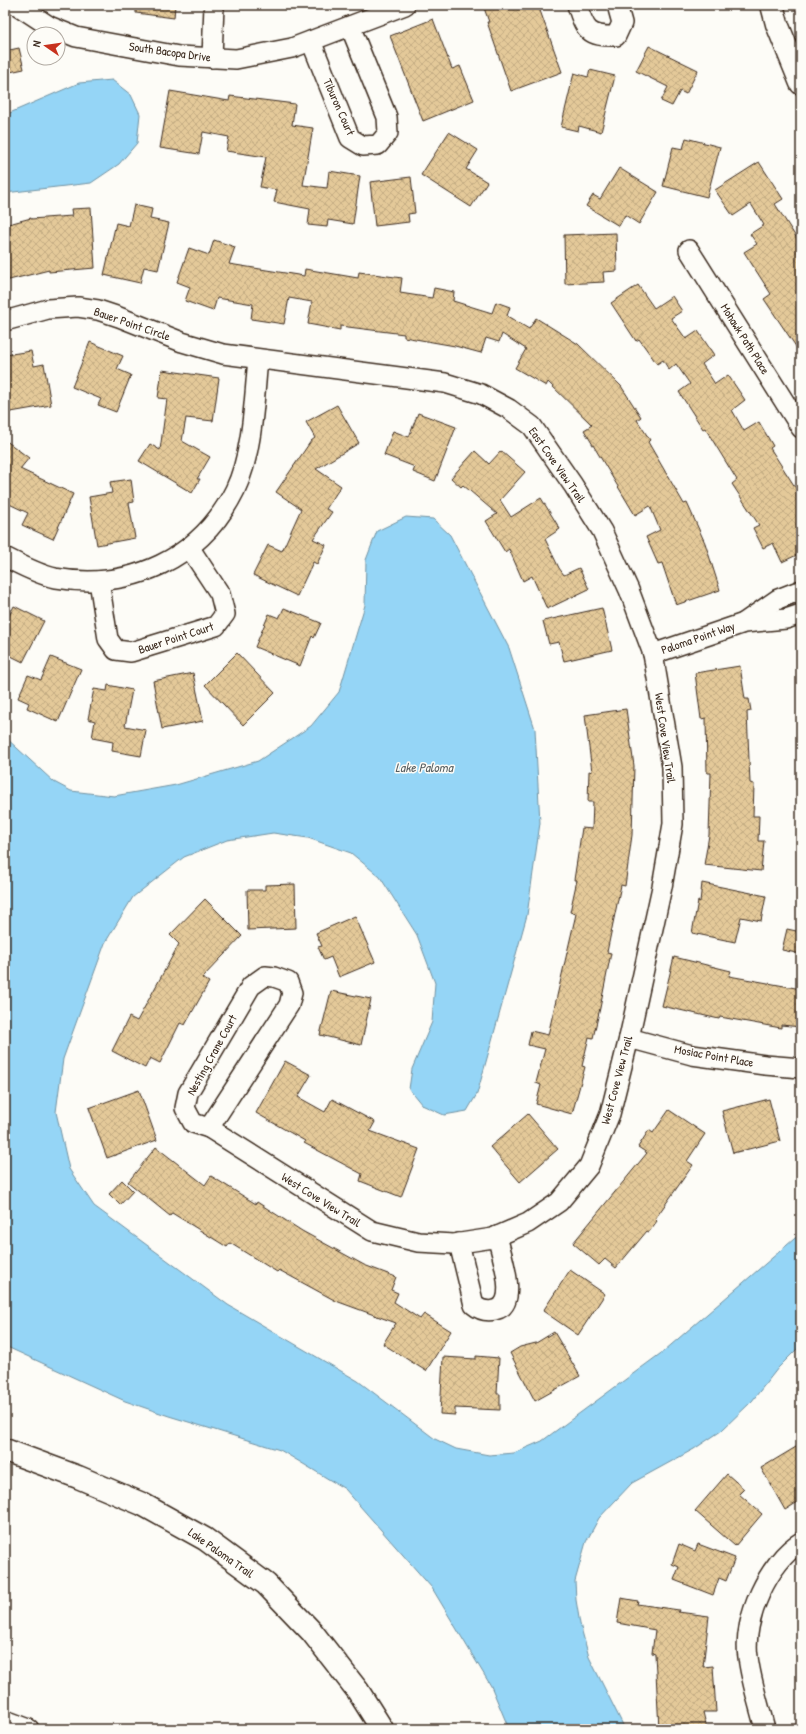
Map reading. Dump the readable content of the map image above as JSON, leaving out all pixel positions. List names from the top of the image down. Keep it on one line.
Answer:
{"streets":{"street":["South Bacopa Drive","Tiburon Court","Bauer Point Circle","Mohawk Path Place","East Cove View Trail","Bauer Point Court","Paloma Point Way","West Cove View Trail","Nesting Crane Court","Mosiac Point Place","Lake Paloma Trail"]},"crossings":[["South Bacopa Drive","Tiburon Court"],["Bauer Point Circle","East Cove View Trail"],["East Cove View Trail","Paloma Point Way"],["East Cove View Trail","West Cove View Trail"],["Paloma Point Way","West Cove View Trail"],["West Cove View Trail","Nesting Crane Court"],["West Cove View Trail","Mosiac Point Place"]],"water":["Lake Paloma"],"north":"left"}
